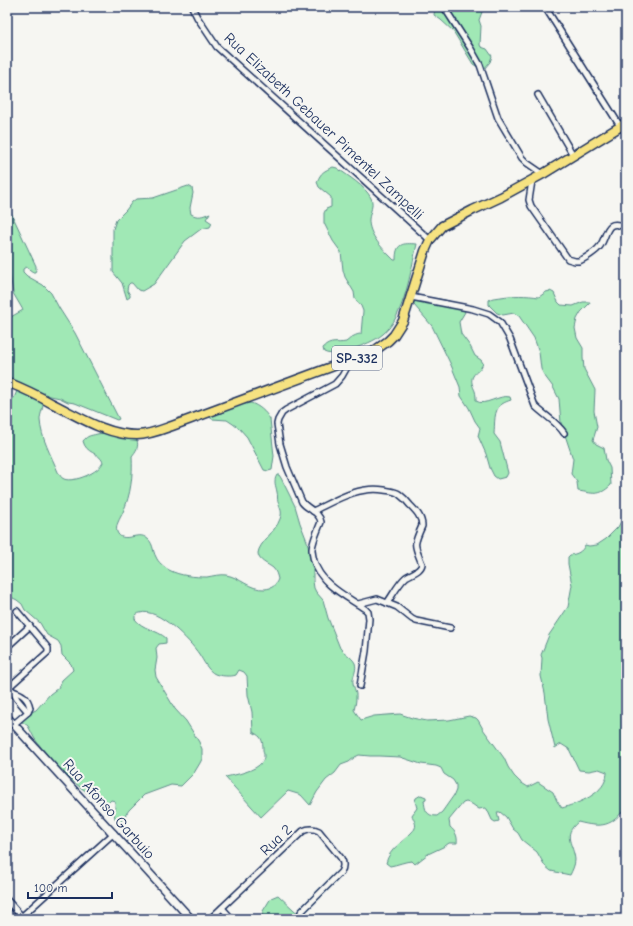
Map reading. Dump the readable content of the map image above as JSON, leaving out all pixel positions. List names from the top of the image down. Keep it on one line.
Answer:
{"streets":{"main road":["SP-332"],"street":["Rua Elizabeth Gebauer Pimentel Zampelli","Rua Afonso Garbuio","Rua 2"]},"crossings":[["Rua Elizabeth Gebauer Pimentel Zampelli","SP-332"]],"scale_bar":"100 m"}
